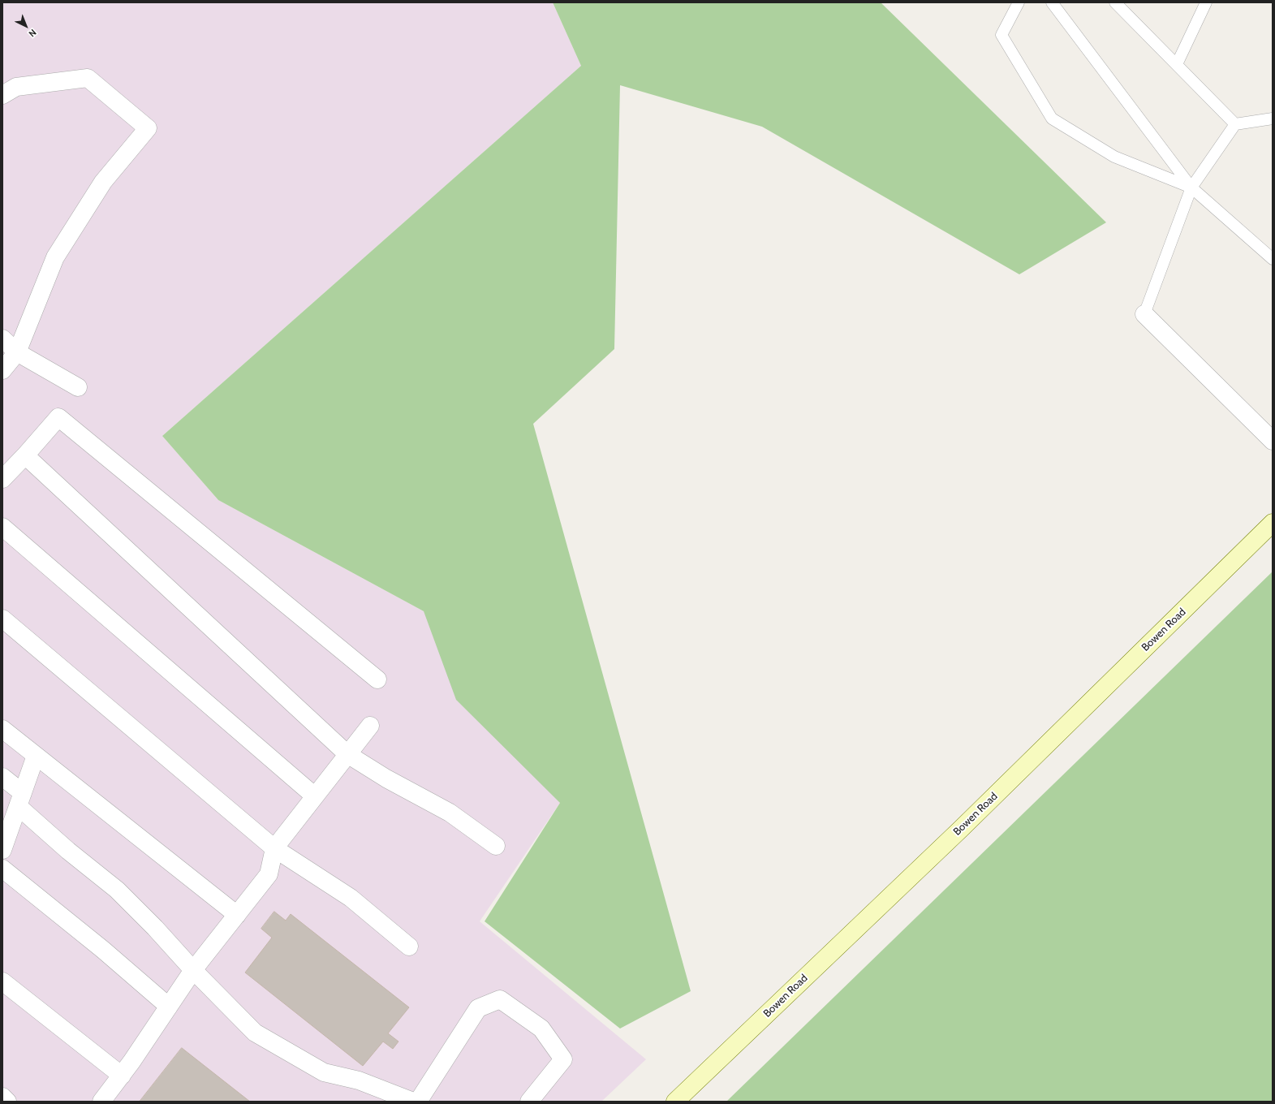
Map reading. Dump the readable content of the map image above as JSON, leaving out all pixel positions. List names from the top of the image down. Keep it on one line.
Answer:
{"streets":{"main road":["Bowen Road"]},"north":"bottom right"}
